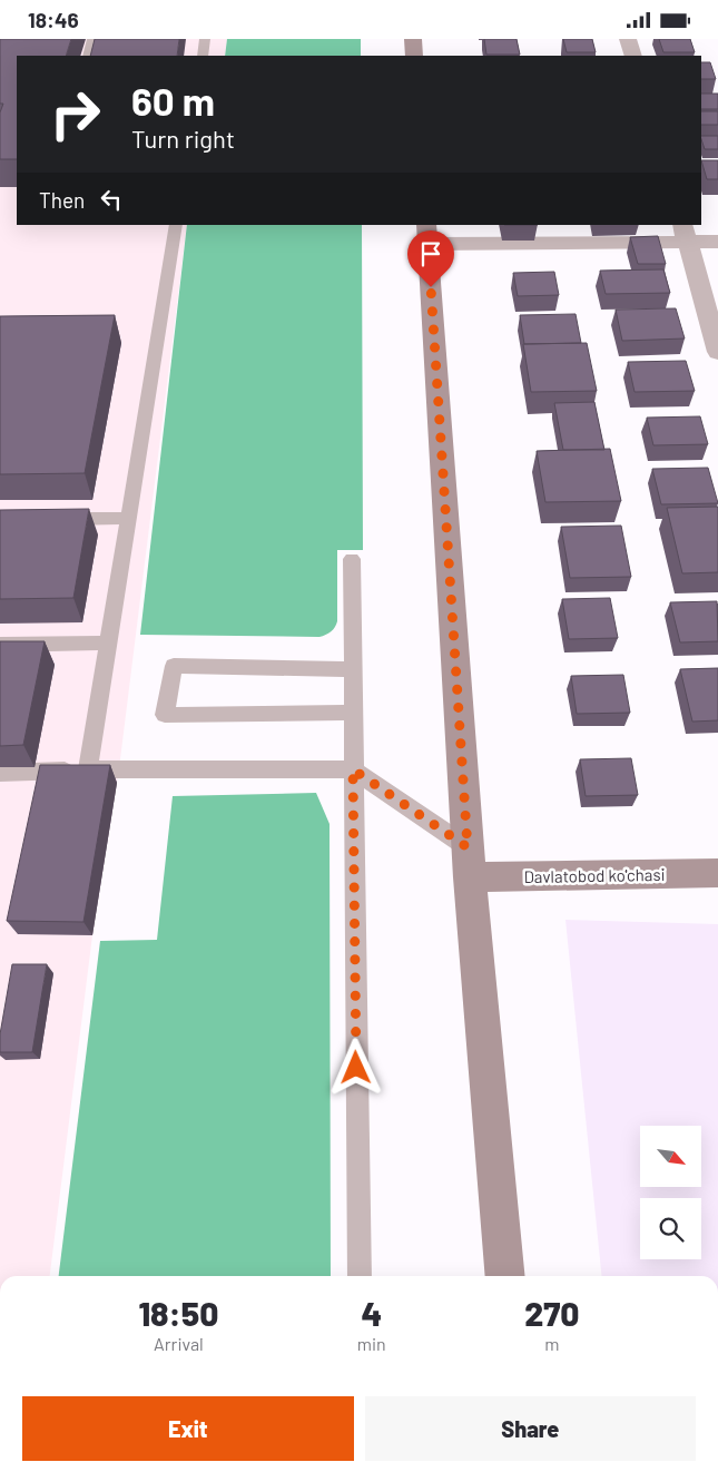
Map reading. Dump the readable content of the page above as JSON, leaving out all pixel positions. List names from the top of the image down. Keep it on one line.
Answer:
{"streets":{"street":["Davlatobod ko'chasi"]},"north":"bottom right","page":{"status":"18:46","turn":["60 m","Turn right"],"then":"Then","eta":["18:50","Arrival","4","min","270","m"],"buttons":["Exit","Share"]}}
